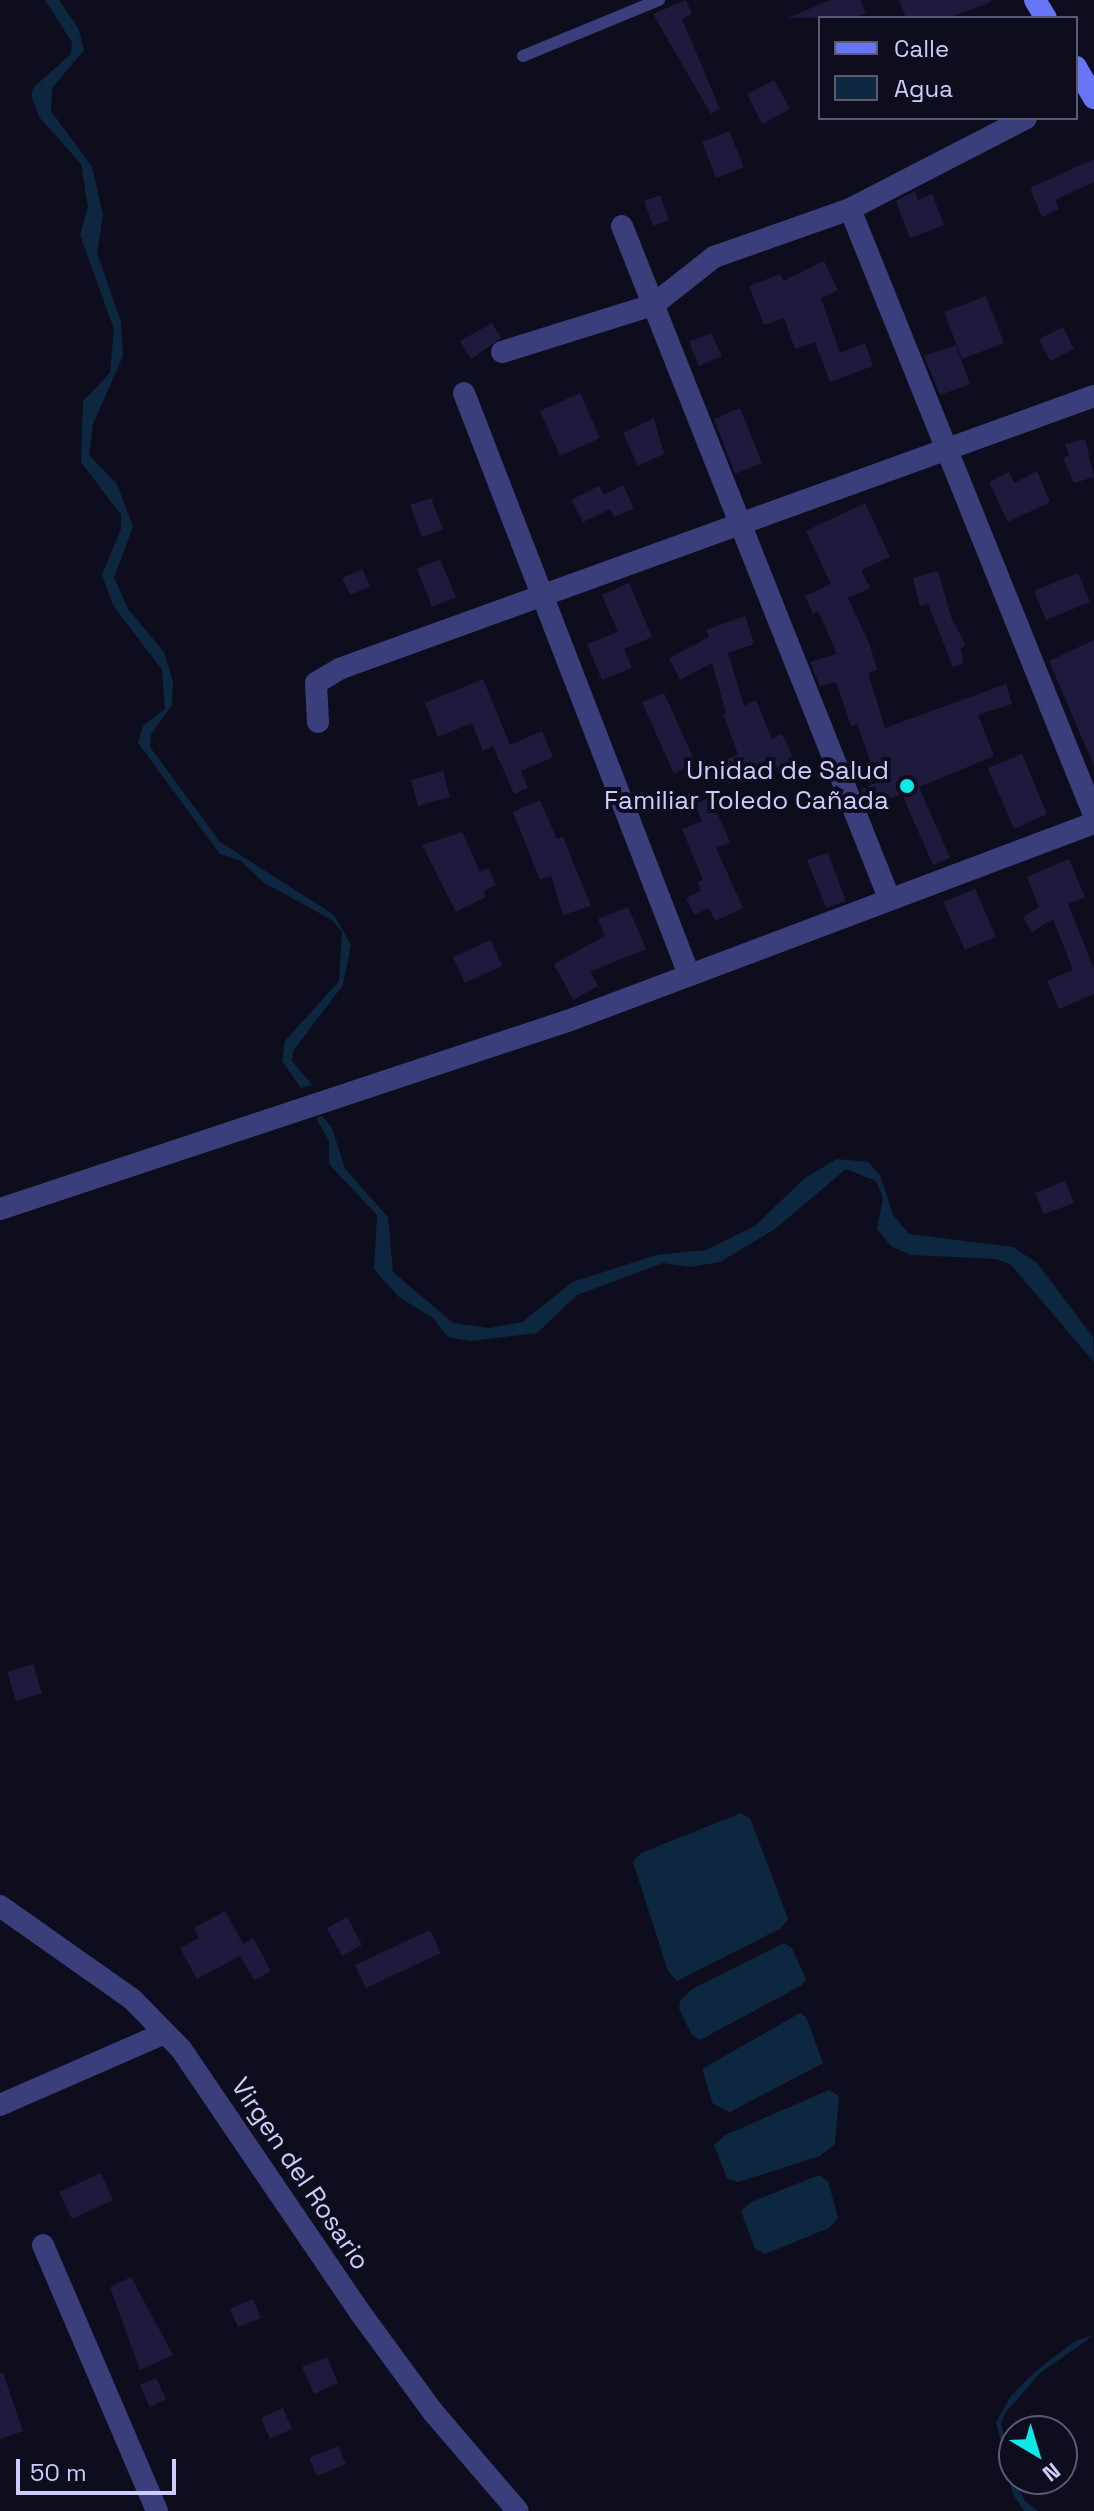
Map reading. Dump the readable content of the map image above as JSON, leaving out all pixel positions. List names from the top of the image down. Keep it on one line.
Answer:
{"streets":{"street":["Virgen del Rosario"]},"places":["Unidad de Salud Familiar Toledo Cañada"],"legend":["Calle","Agua"],"scale_bar":"50 m","north":"bottom right"}
